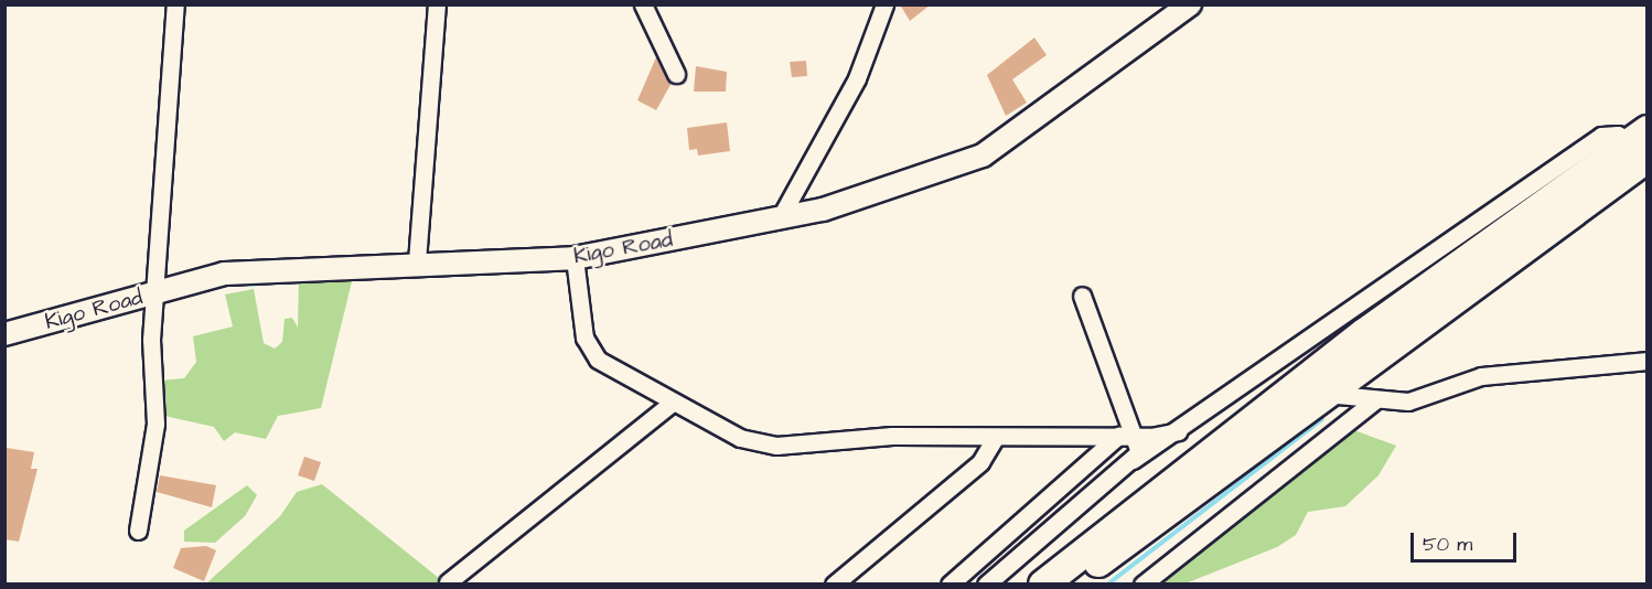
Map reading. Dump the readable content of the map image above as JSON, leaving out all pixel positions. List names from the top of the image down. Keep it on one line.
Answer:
{"streets":{"street":["Kigo Road"]},"scale_bar":"50 m"}
